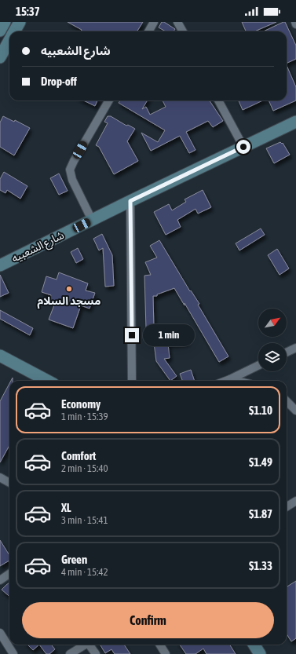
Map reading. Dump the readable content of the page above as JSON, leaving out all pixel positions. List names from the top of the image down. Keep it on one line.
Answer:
{"streets":{"street":["شارع الشعبيه"]},"places":["مسجد السلام"],"north":"top right","page":{"status":"15:37","banner":["شارع الشعبيه","Drop-off"],"bubble":"1 min","list":[{"name":"Economy","note":"1 min · 15:39","value":"$1.10"},{"name":"Comfort","note":"2 min · 15:40","value":"$1.49"},{"name":"XL","note":"3 min · 15:41","value":"$1.87"},{"name":"Green","note":"4 min · 15:42","value":"$1.33"}],"buttons":"Confirm"}}
